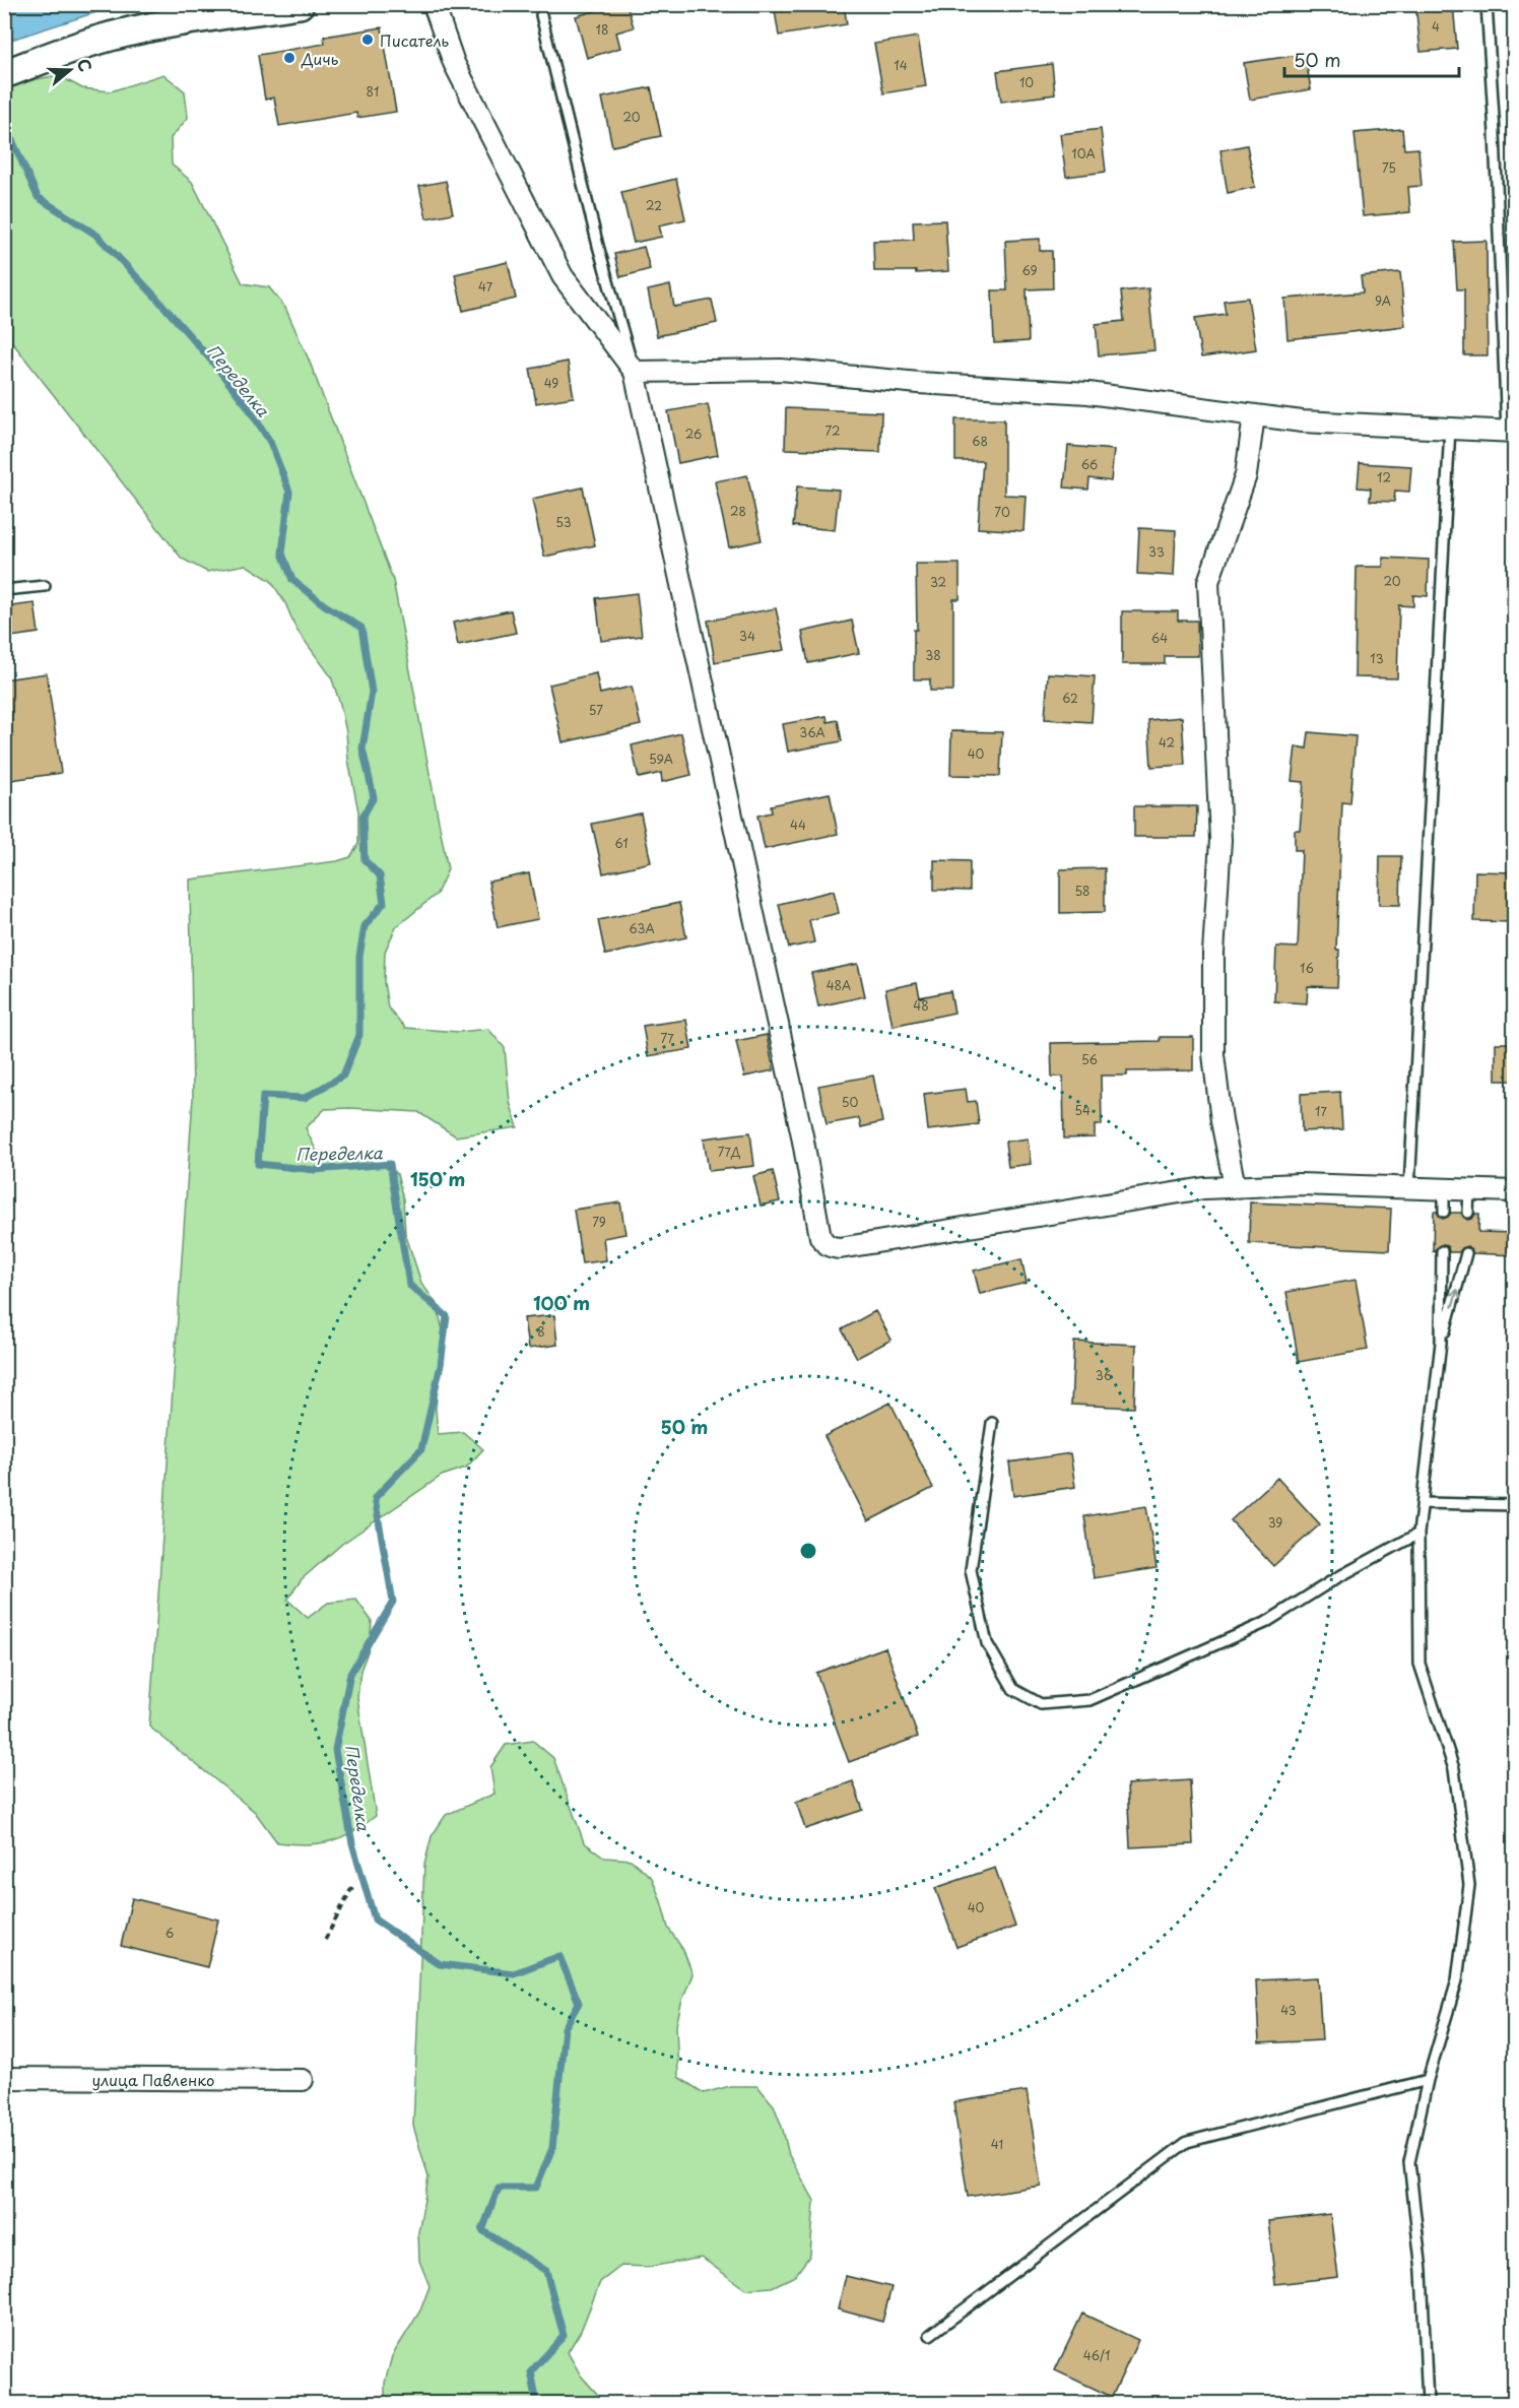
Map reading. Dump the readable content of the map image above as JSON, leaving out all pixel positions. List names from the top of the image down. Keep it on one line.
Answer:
{"streets":{"street":["улица Павленко"]},"water":["Переделка"],"places":["Писатель","Дичь"],"house_numbers":["4","18","14","10","81","20","10А","75","22","69","47","9А","49","72","26","68","66","12","28","70","53","33","20","32","34","64","38","13","62","57","36А","42","40","59А","44","61","58","63А","16","48А","48","77","56","50","54","17","77Д","79","8","36","39","40","6","43","41","46/1"],"scale_bar":"50 m","north":"right","rings":["150 m","100 m","50 m"]}
